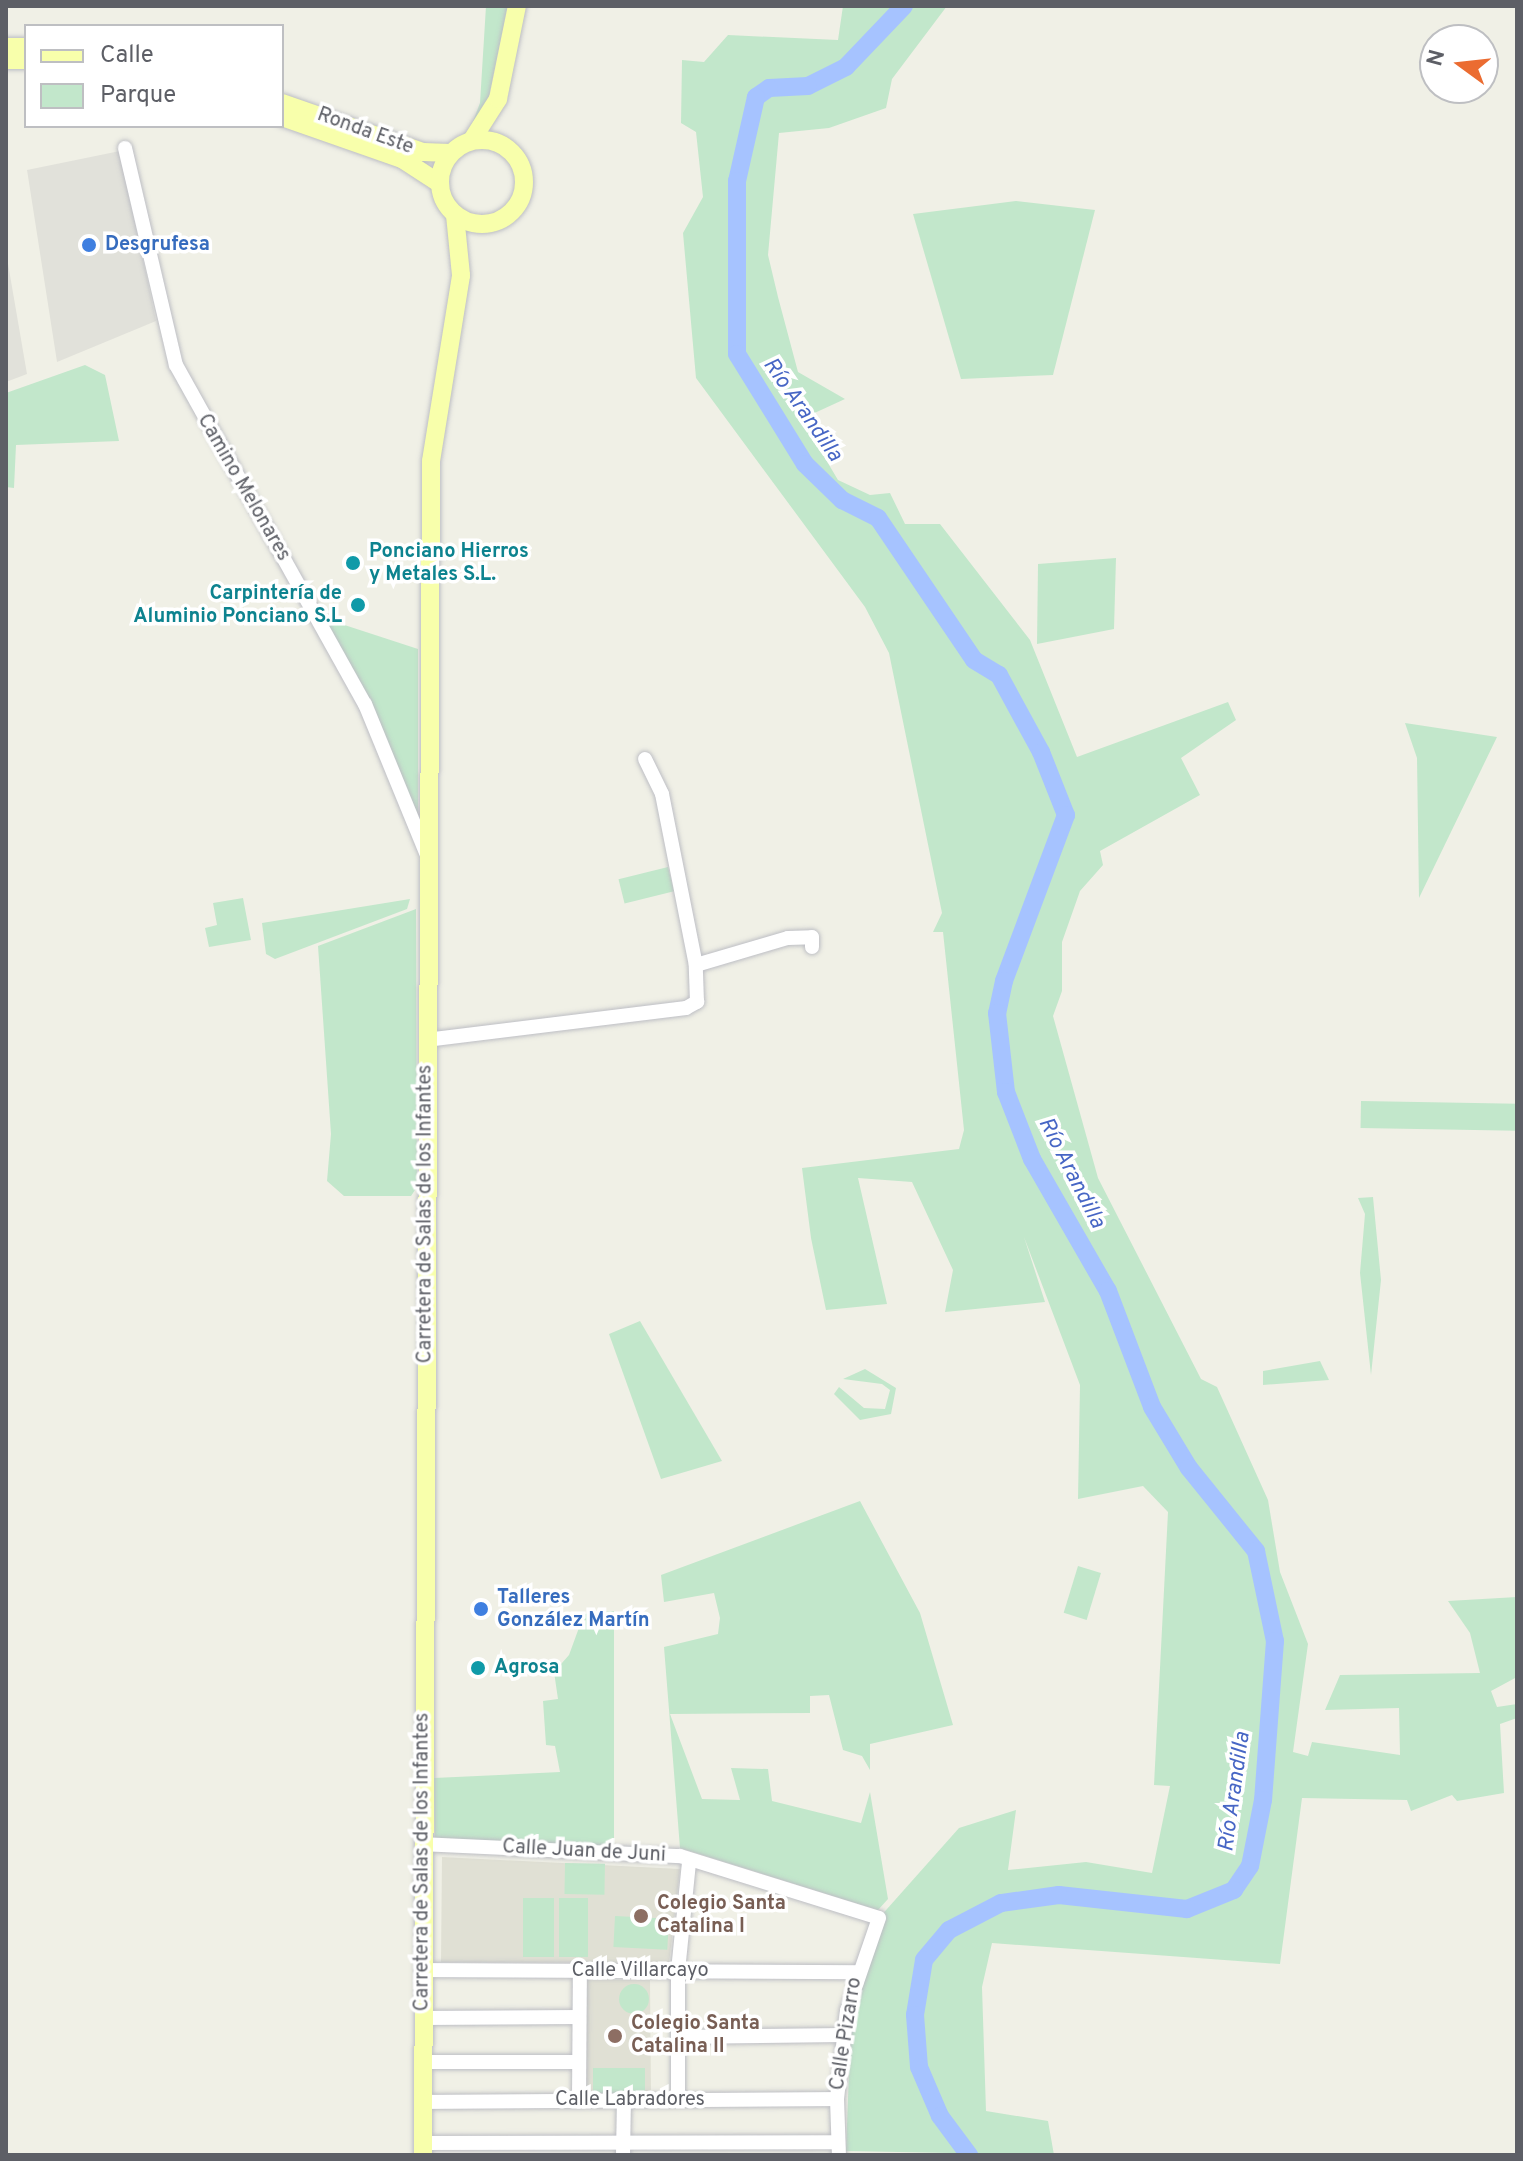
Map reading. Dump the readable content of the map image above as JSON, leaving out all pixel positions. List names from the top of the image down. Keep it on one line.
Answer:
{"streets":{"main road":["Ronda Este","Carretera de Salas de los Infantes"],"street":["Camino Melonares","Calle Juan de Juni","Calle Villarcayo","Calle Pizarro","Calle Labradores"]},"crossings":[["Ronda Este","Carretera de Salas de los Infantes"],["Camino Melonares","Carretera de Salas de los Infantes"],["Carretera de Salas de los Infantes","Calle Juan de Juni"],["Carretera de Salas de los Infantes","Calle Villarcayo"],["Carretera de Salas de los Infantes","Calle Labradores"],["Calle Juan de Juni","Calle Pizarro"],["Calle Villarcayo","Calle Pizarro"],["Calle Pizarro","Calle Labradores"]],"water":["Río Arandilla"],"places":["Desgrufesa","Ponciano Hierros y Metales S.L.","Carpintería de Aluminio Ponciano S.L","Talleres González Martín","Agrosa","Colegio Santa Catalina I","Colegio Santa Catalina II"],"legend":["Calle","Parque"],"north":"left"}
